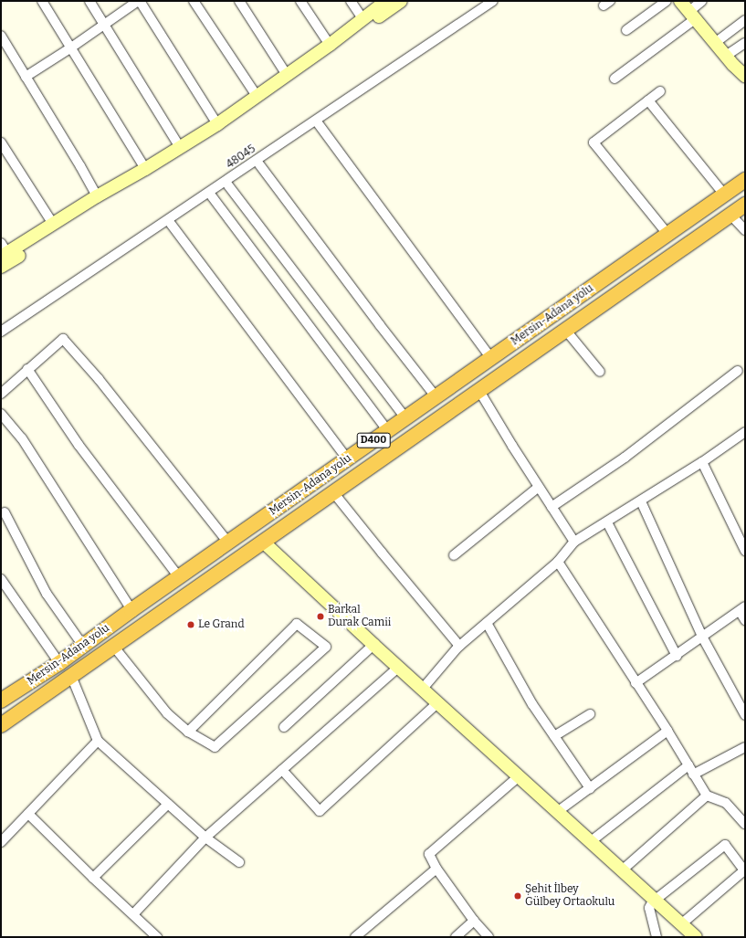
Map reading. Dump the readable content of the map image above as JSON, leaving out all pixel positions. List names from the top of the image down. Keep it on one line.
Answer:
{"streets":{"highway":["Mersin-Adana yolu","D400"],"street":["48045"]},"places":["Barkal Durak Camii","Le Grand","Şehit İlbey Gülbey Ortaokulu"]}
